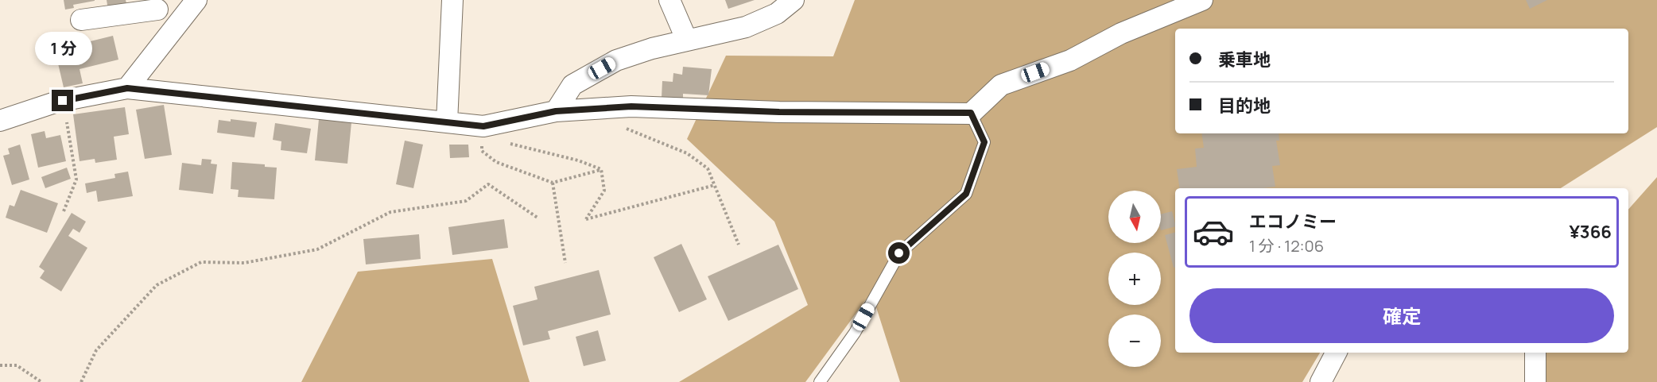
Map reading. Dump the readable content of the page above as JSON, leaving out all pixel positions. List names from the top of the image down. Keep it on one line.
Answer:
{"north":"bottom","page":{"banner":["乗車地","目的地"],"bubble":"1 分","map_buttons":["+","−"],"list":[{"name":"エコノミー","note":"1 分 · 12:06","value":"¥366"}],"buttons":"確定"}}
